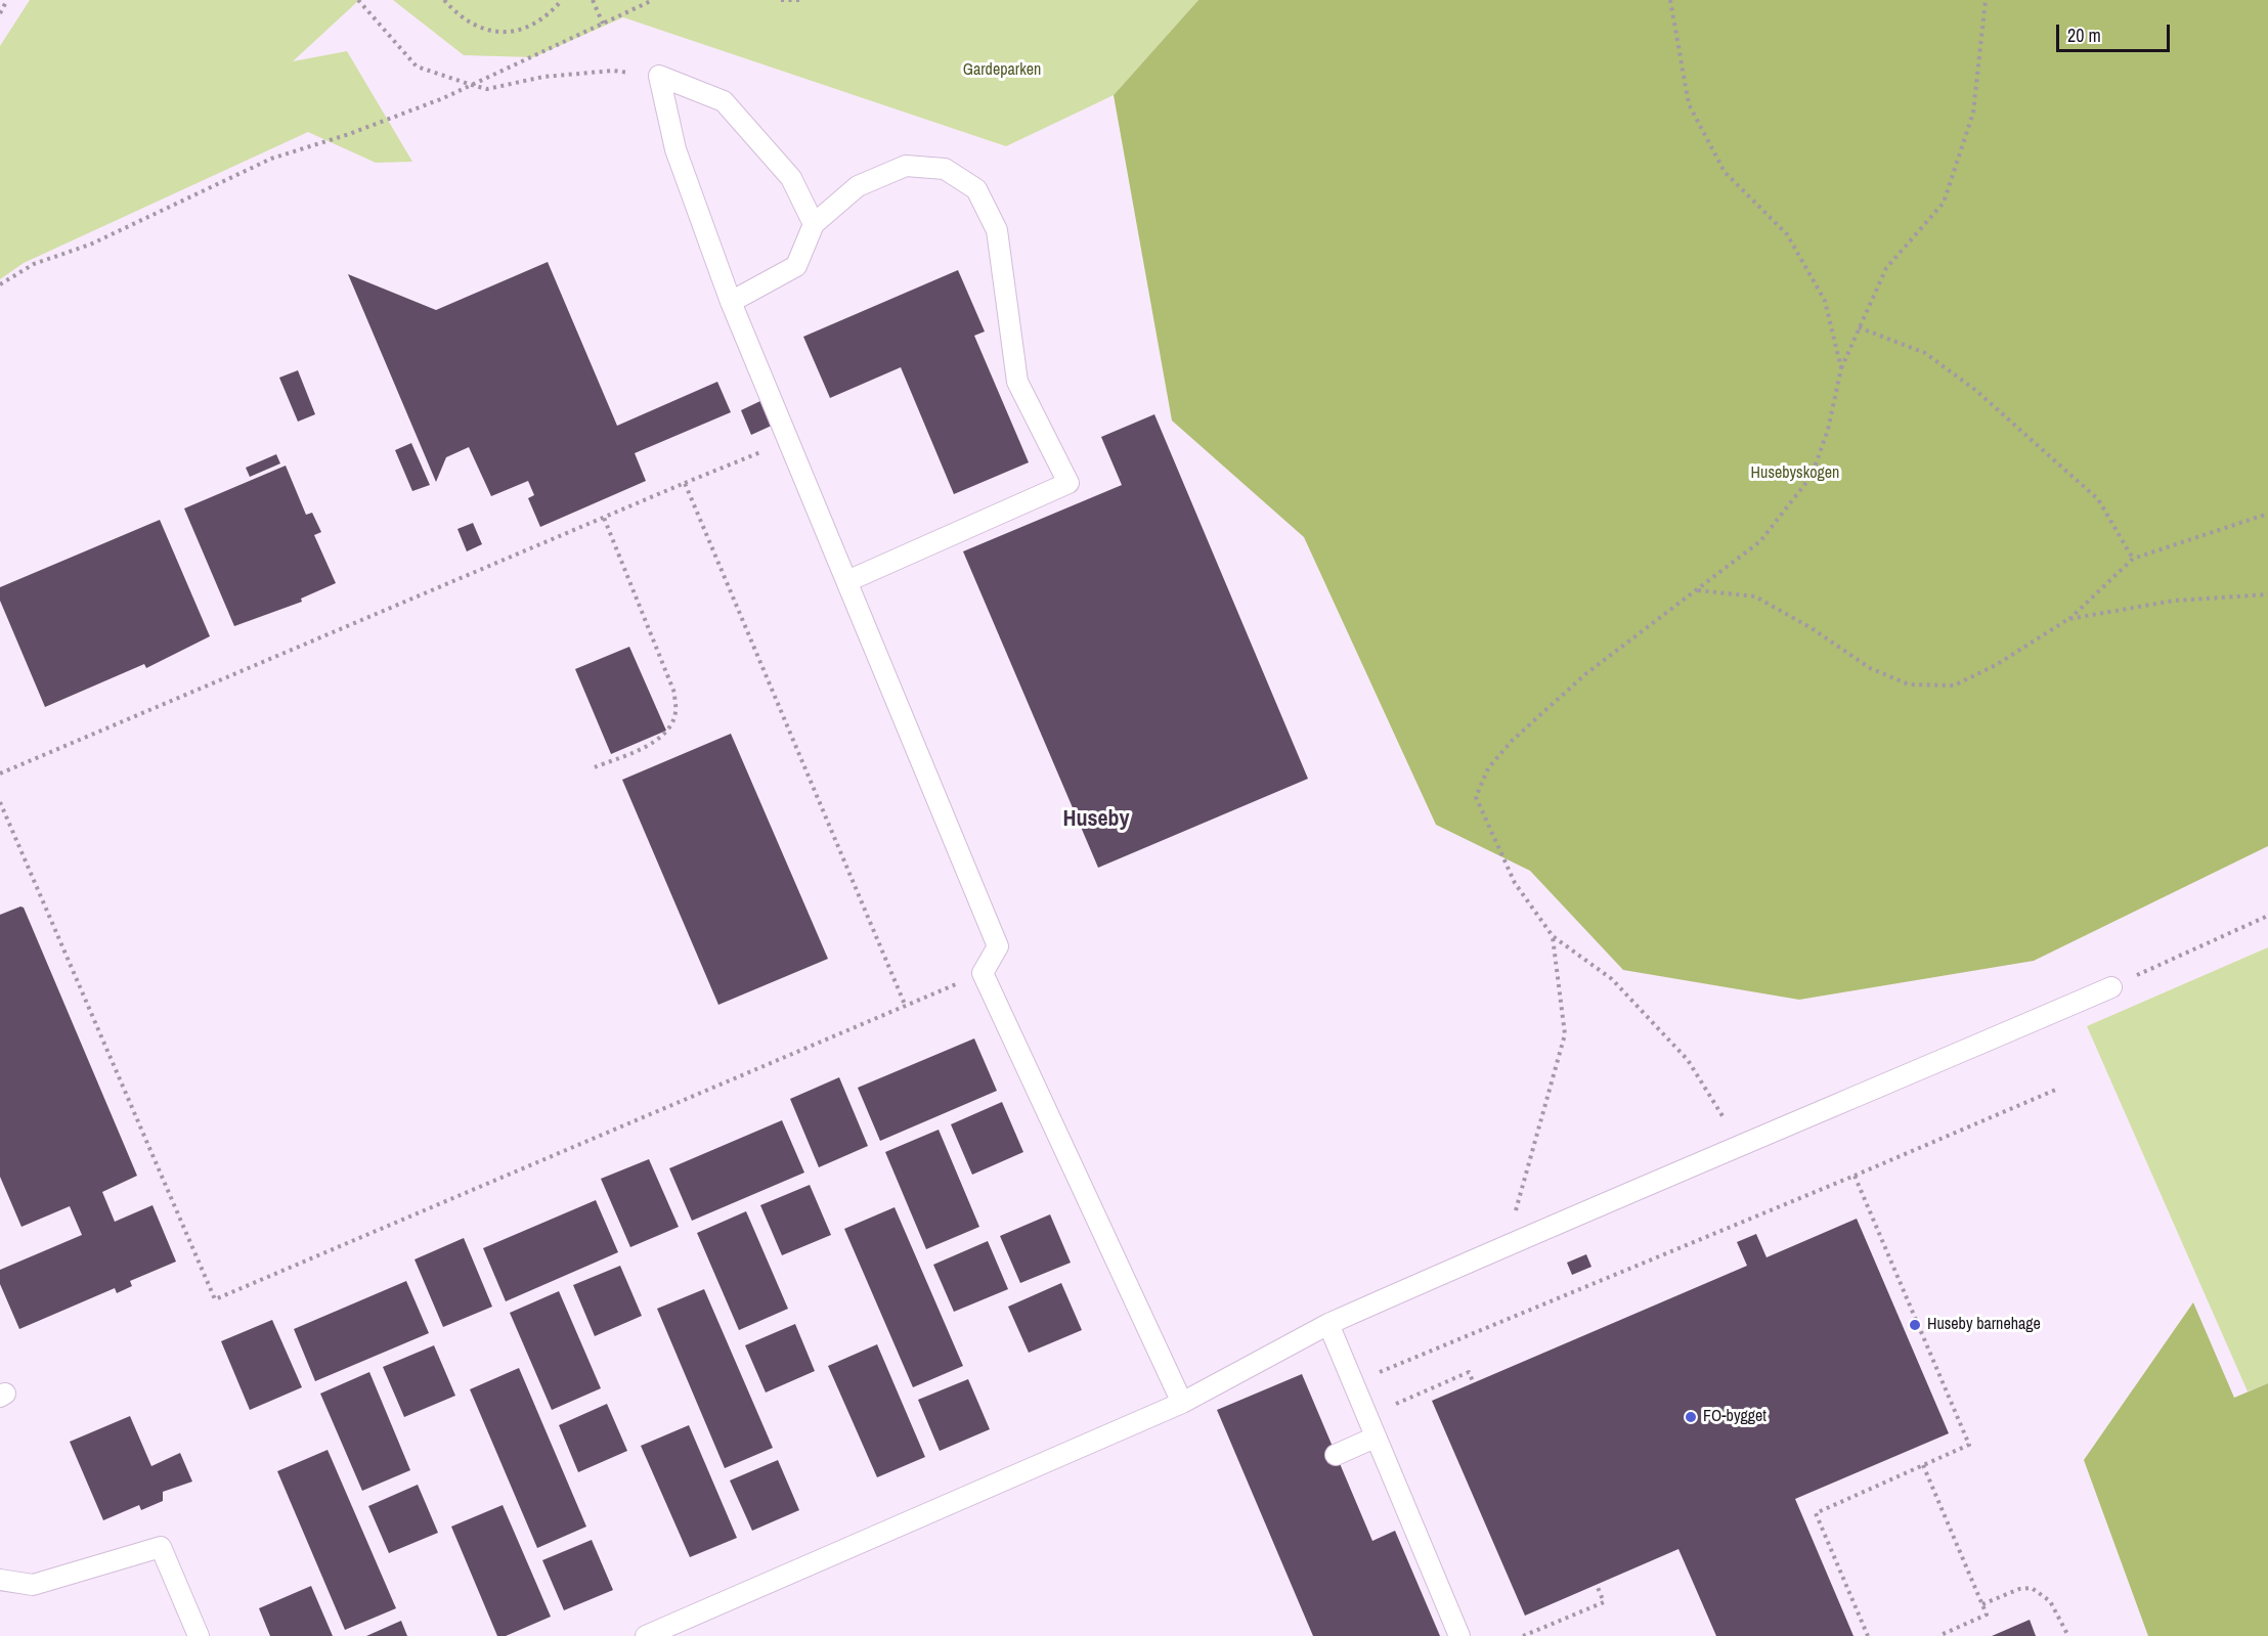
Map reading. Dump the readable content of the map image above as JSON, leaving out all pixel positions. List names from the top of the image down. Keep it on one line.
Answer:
{"districts":["Huseby"],"parks":["Gardeparken","Husebyskogen"],"places":["Huseby barnehage","FO-bygget"],"scale_bar":"20 m"}
